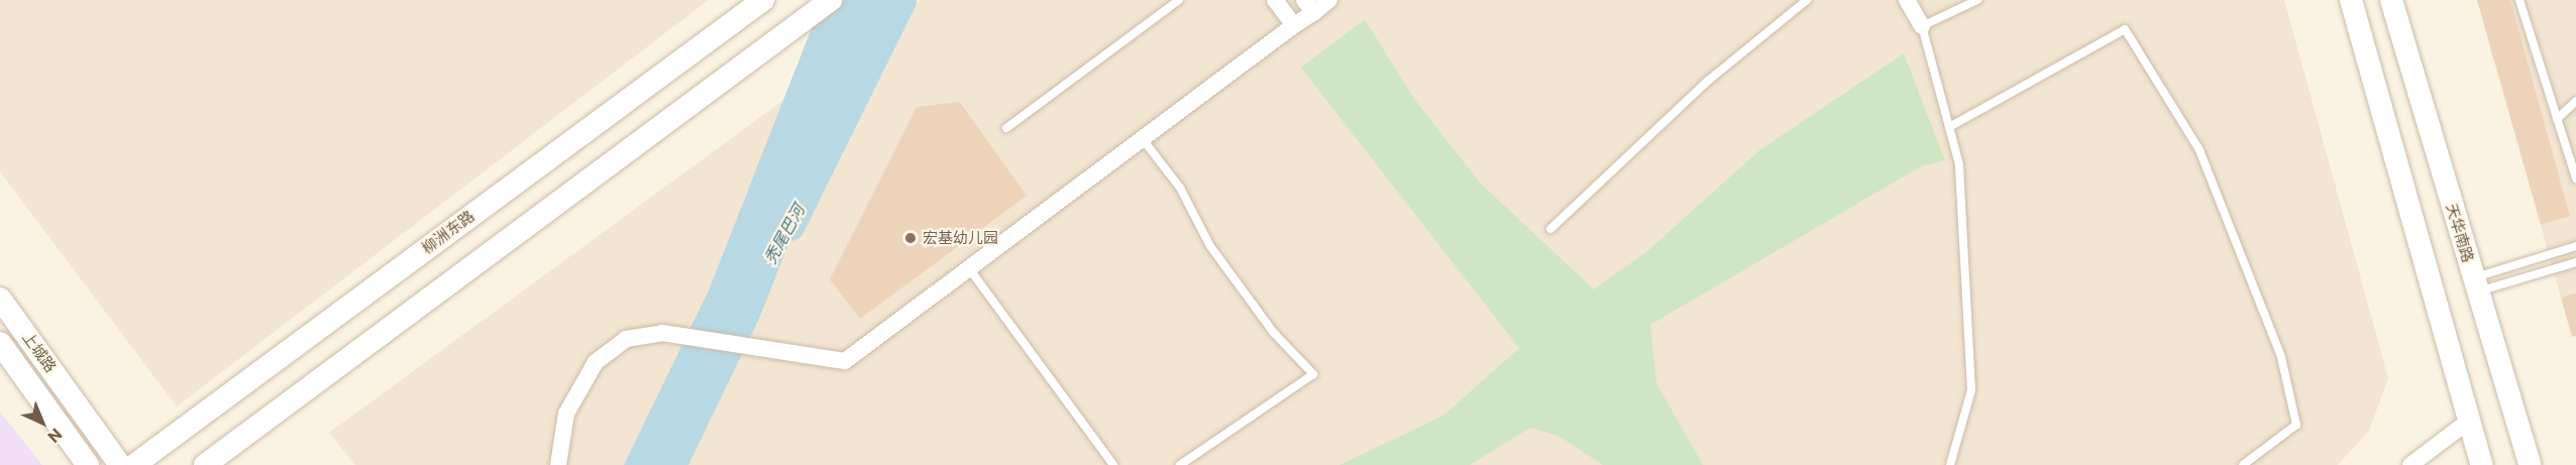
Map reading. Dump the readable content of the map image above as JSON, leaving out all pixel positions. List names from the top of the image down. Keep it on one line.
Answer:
{"streets":{"main road":["柳洲东路","天华南路","上城路"]},"water":["秃尾巴河"],"places":["宏基幼儿园"],"north":"bottom right"}
